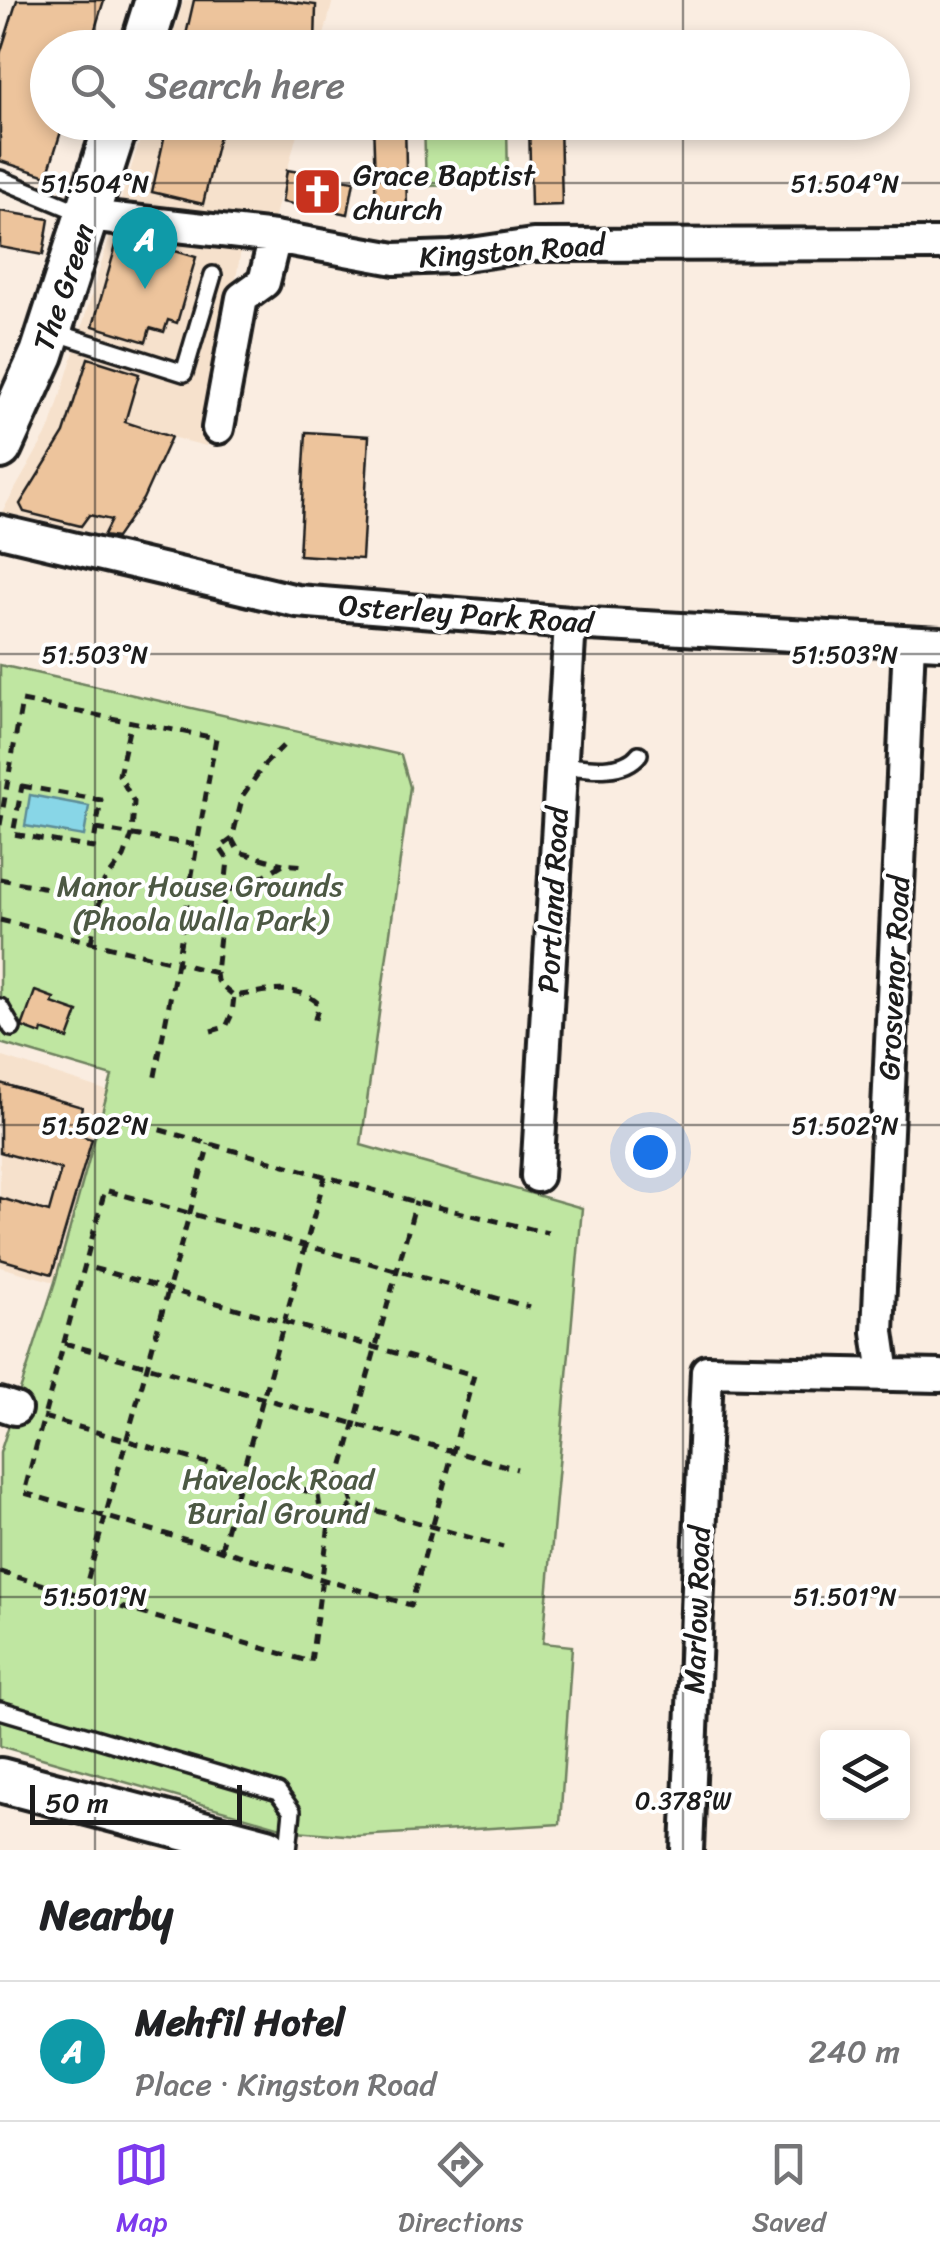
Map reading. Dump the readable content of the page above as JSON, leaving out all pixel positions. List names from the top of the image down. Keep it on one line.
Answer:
{"streets":{"street":["Kingston Road","The Green","Osterley Park Road","Portland Road","Grosvenor Road","Marlow Road"]},"crossings":[["Kingston Road","The Green"],["Osterley Park Road","Portland Road"],["Osterley Park Road","Grosvenor Road"],["Grosvenor Road","Marlow Road"]],"parks":["Manor House Grounds (Phoola Walla Park)","Havelock Road Burial Ground"],"places":{"church":["Grace Baptist church"]},"scale_bar":"50 m","page":{"search":"Search here","pins":"A","scale":"50 m","heading":"Nearby","list":[{"mark":"A","name":"Mehfil Hotel","note":"Place · Kingston Road","value":"240 m"}],"nav":["Map","Directions","Saved"]},"coordinates":["51.504°N","51.503°N","51.502°N","51.501°N","0.378°W"]}
